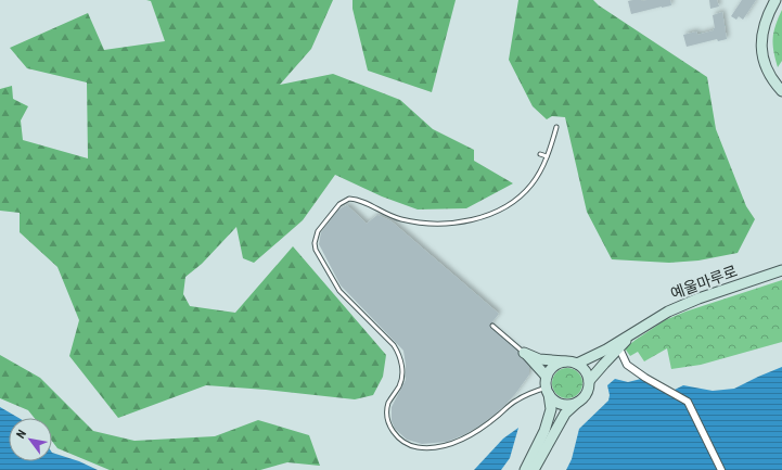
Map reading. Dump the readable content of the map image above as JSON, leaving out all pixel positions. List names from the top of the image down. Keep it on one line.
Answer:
{"streets":{"street":["예울마루로"]},"north":"top left"}
